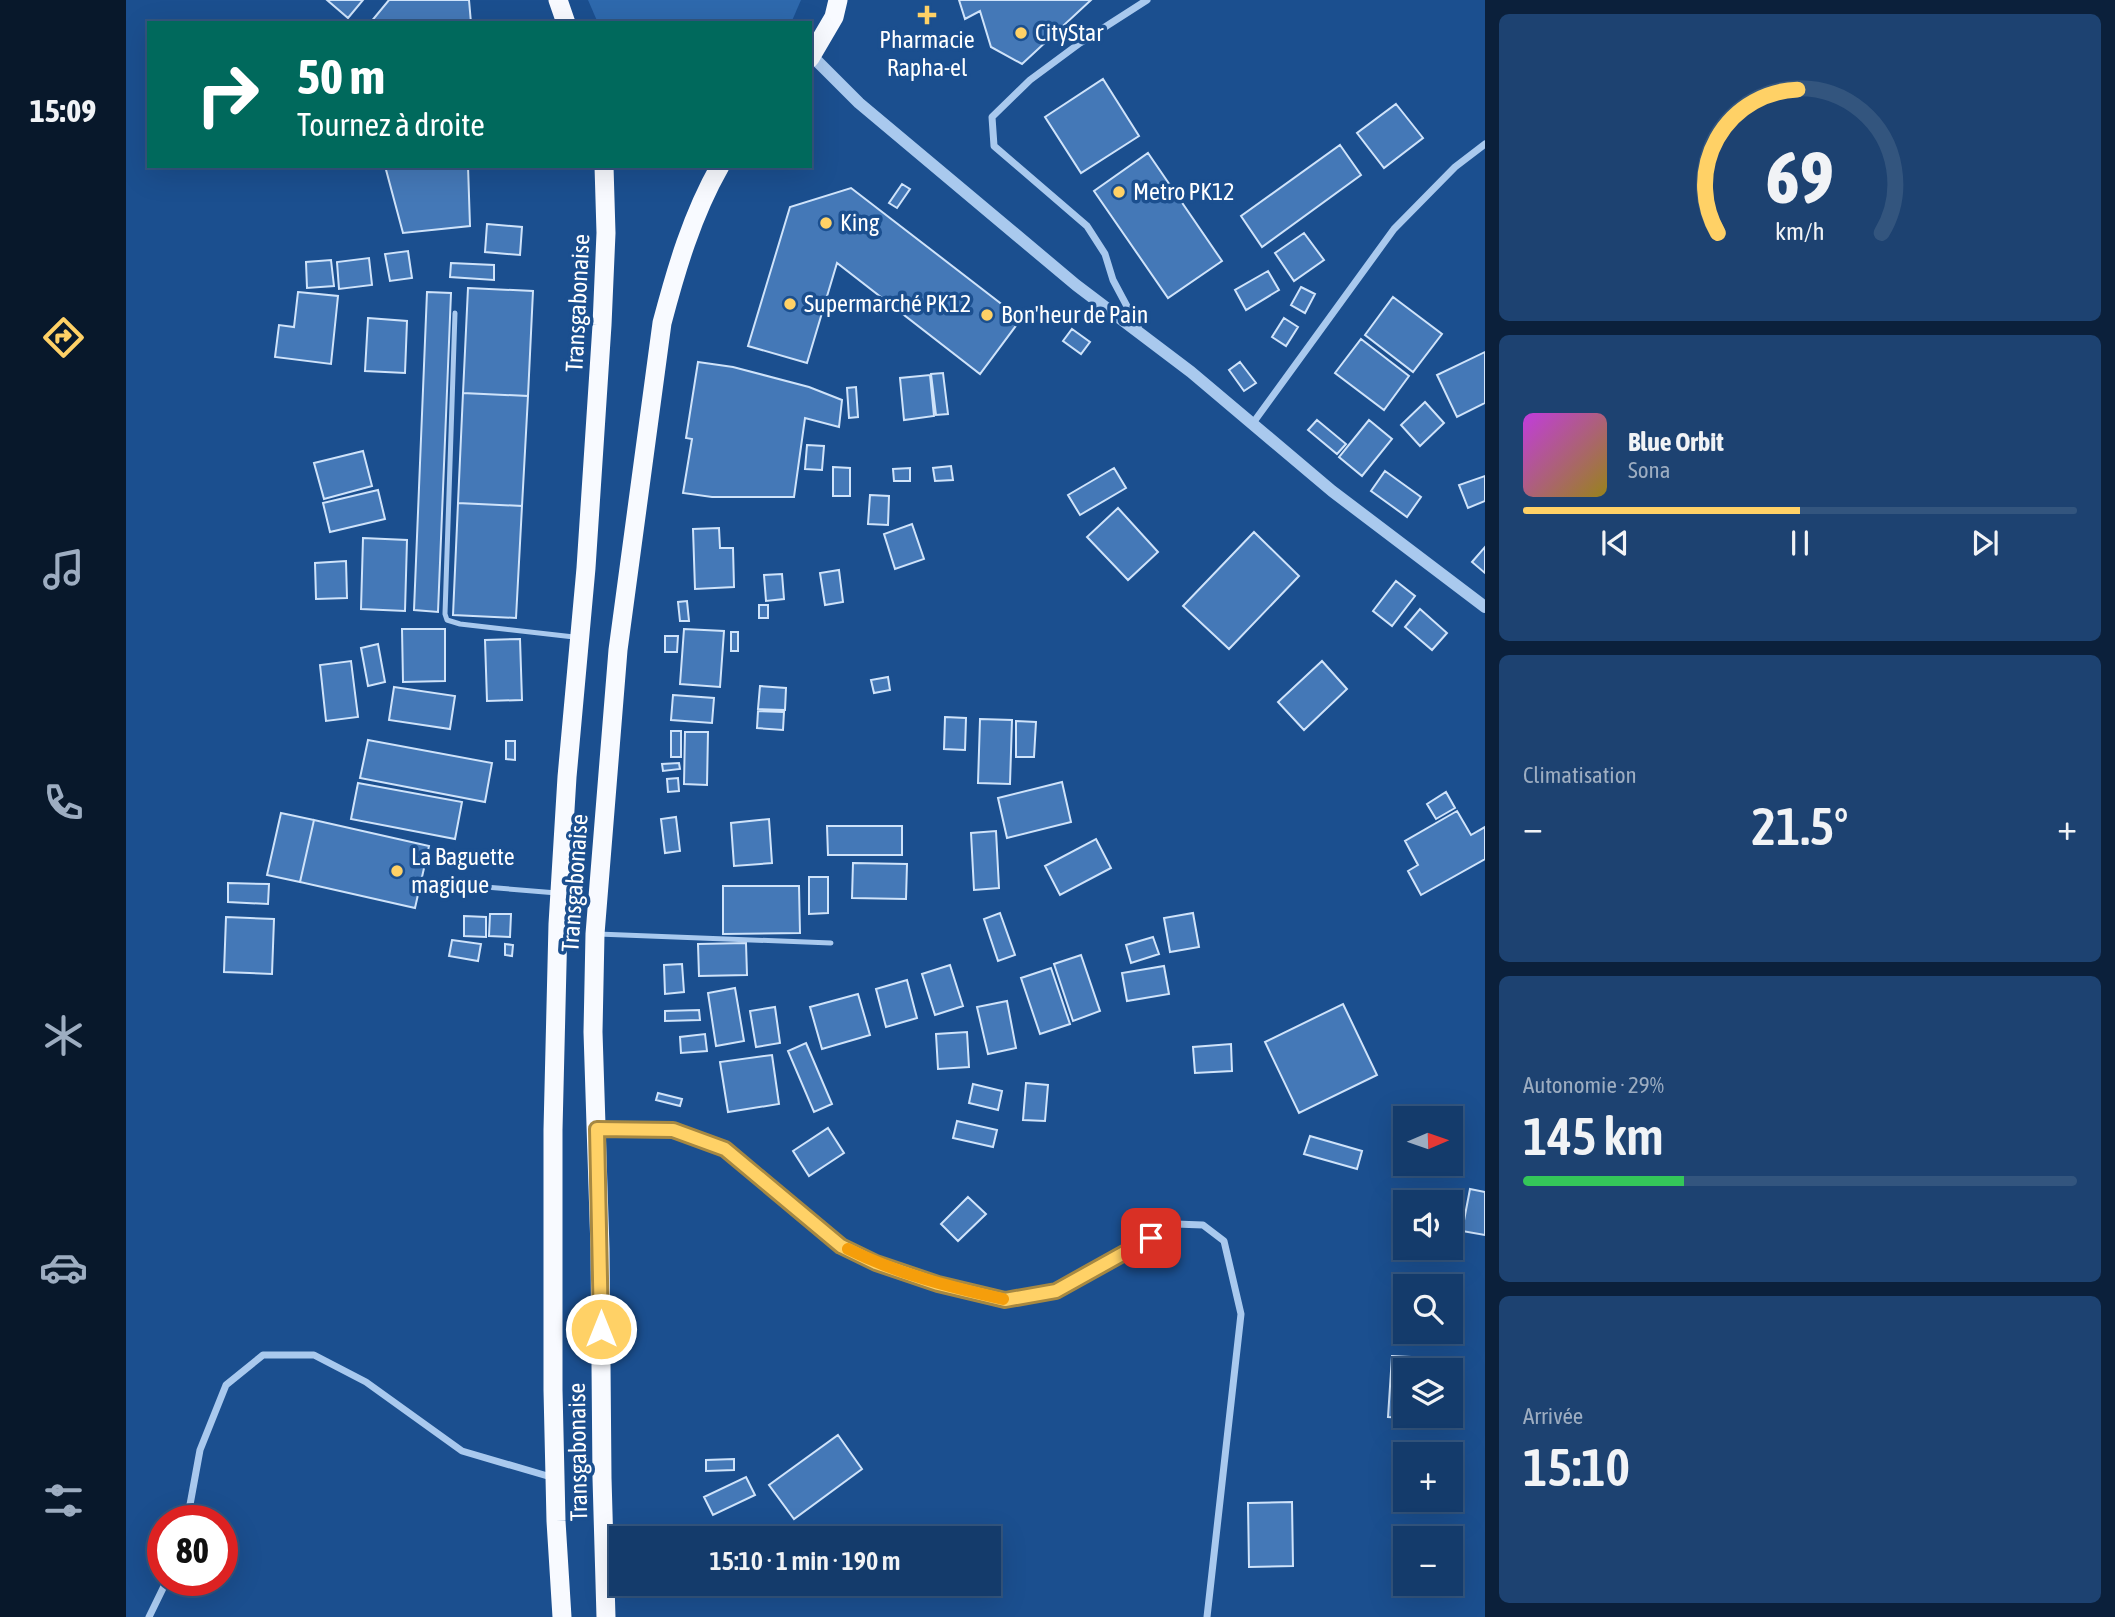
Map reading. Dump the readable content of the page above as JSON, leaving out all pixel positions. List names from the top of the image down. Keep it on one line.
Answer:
{"streets":{"highway":["Transgabonaise"]},"places":{"health":["Pharmacie Rapha-el"],"other":["CityStar","Metro PK12","King","Supermarché PK12","Bon'heur de Pain","La Baguette magique"]},"north":"right","page":{"tabs":"15:09","turn":["50 m","Tournez à droite"],"song":["Blue Orbit","Sona"],"tile":["Climatisation",["Autonomie · 29%","145 km"],["Arrivée","15:10"]],"heat":["−","21.5°","+"],"map_buttons":["+","−"],"limit":"80","trip":"15:10 · 1 min · 190 m","gauge":["69","km/h"]}}
